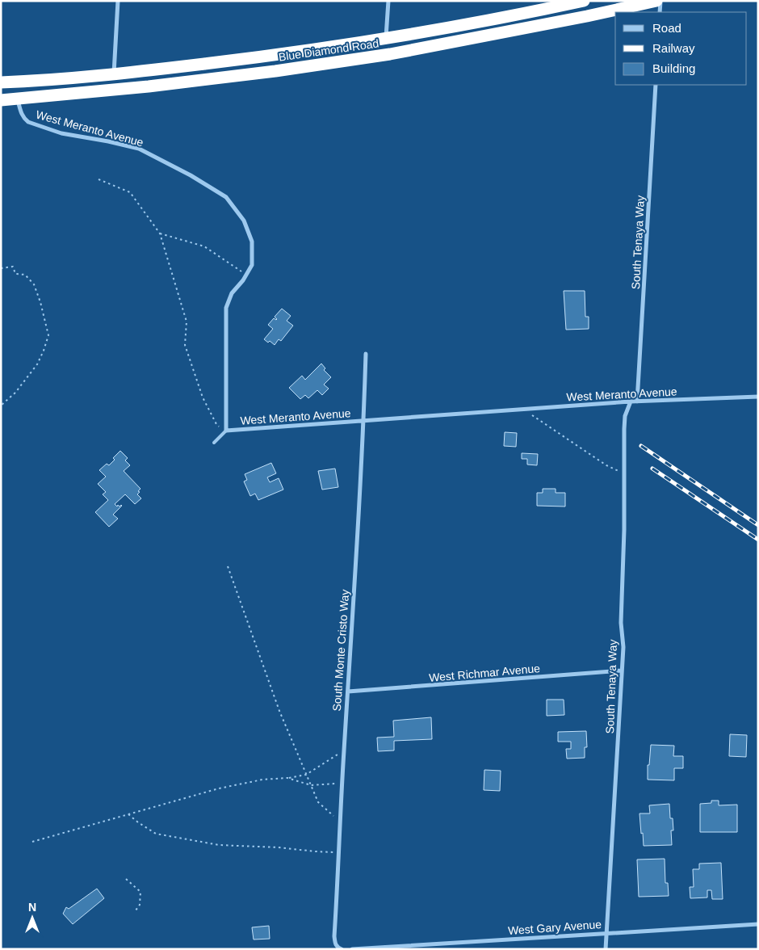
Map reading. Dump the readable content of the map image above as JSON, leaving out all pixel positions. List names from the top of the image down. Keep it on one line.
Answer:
{"streets":{"highway":["Blue Diamond Road"],"street":["West Meranto Avenue","South Tenaya Way","South Monte Cristo Way","West Richmar Avenue","West Gary Avenue"]},"crossings":[["Blue Diamond Road","West Meranto Avenue"],["West Meranto Avenue","South Tenaya Way"],["West Meranto Avenue","South Monte Cristo Way"],["South Tenaya Way","West Richmar Avenue"],["South Tenaya Way","West Gary Avenue"],["South Monte Cristo Way","West Richmar Avenue"]],"legend":["Road","Railway","Building"],"north":"top"}
